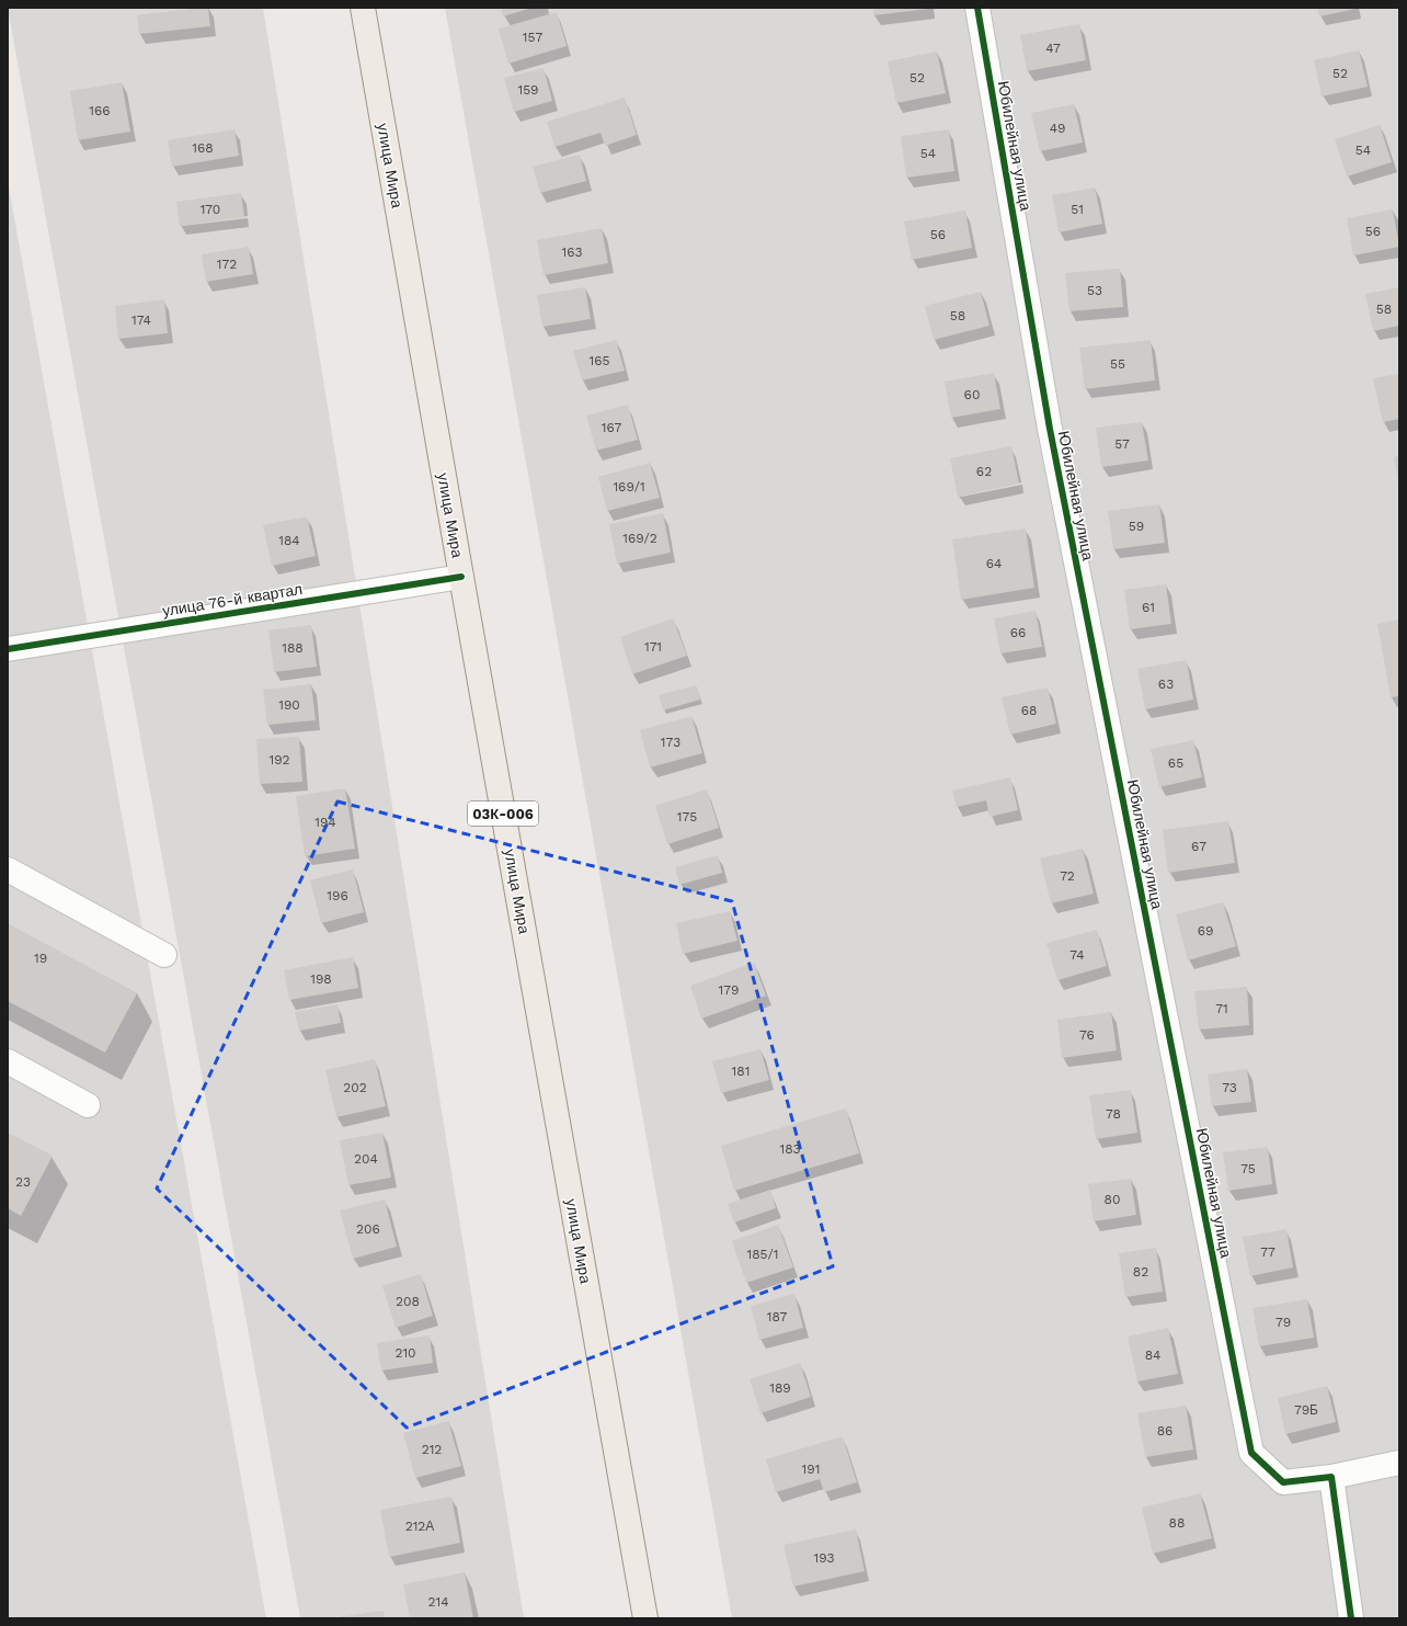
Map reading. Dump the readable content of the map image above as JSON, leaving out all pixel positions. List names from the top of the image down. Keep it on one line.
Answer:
{"streets":{"main road":["улица Мира","03К-006"],"street":["Юбилейная улица","улица 76-й квартал"]},"crossings":[["улица Мира","улица 76-й квартал"]],"house_numbers":["157","47","52","52","159","166","49","168","54","54","170","51","56","56","163","172","53","58","58","174","165","55","60","167","57","62","169/1","59","169/2","184","64","61","66","171","188","63","190","68","173","192","65","175","194","67","72","196","69","74","19","198","179","71","76","181","202","73","78","183","204","75","23","80","206","77","185/1","82","208","187","79","210","84","189","79Б","86","212","191","88","212А","193","214"]}
